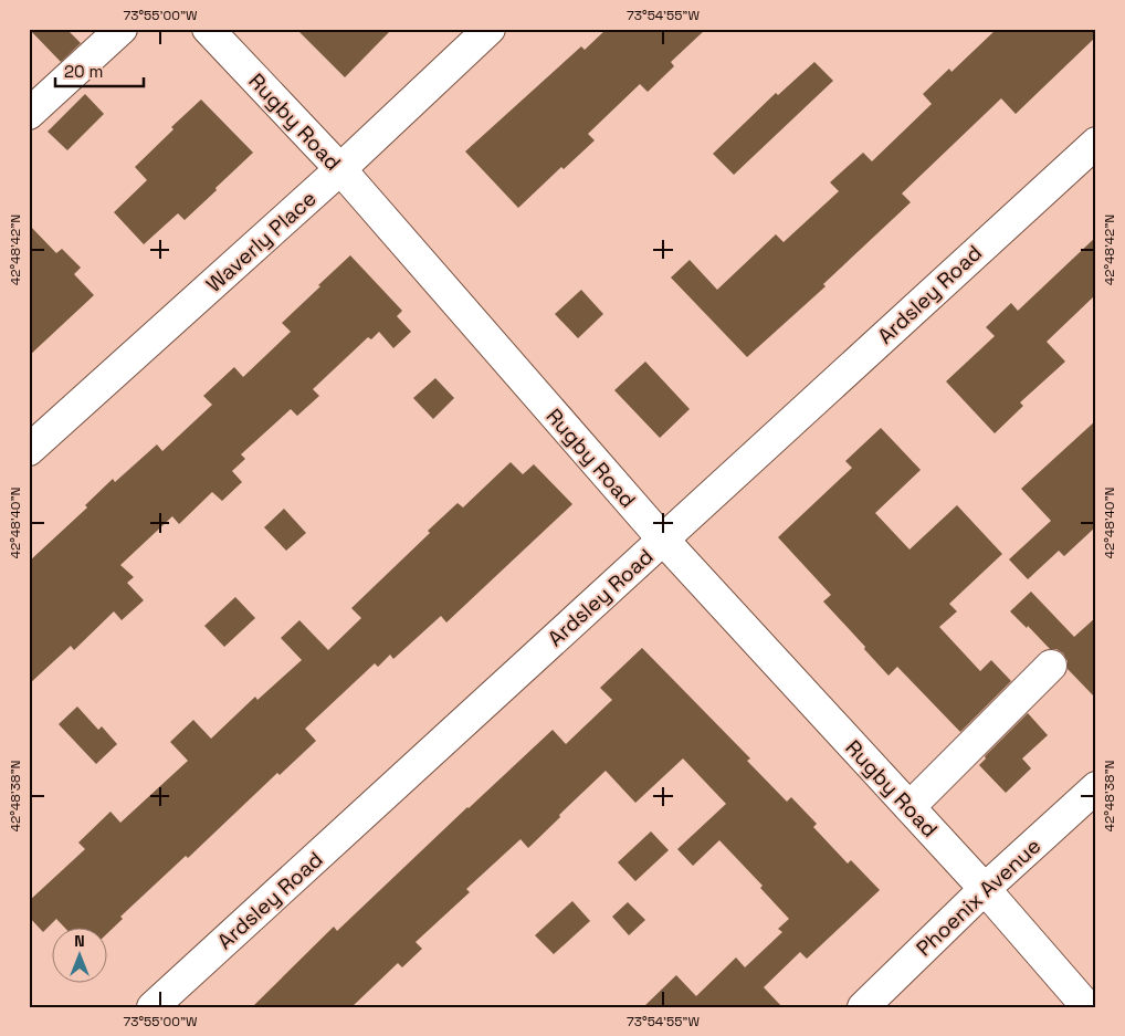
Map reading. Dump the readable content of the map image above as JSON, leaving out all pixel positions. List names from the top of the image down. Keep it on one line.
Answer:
{"streets":{"street":["Rugby Road","Waverly Place","Ardsley Road","Phoenix Avenue"]},"crossings":[["Rugby Road","Waverly Place"],["Rugby Road","Ardsley Road"],["Rugby Road","Phoenix Avenue"]],"scale_bar":"20 m","north":"top","coordinates":["73°55'00\"W","73°54'55\"W","42°48'42\"N","42°48'40\"N","42°48'38\"N"]}
